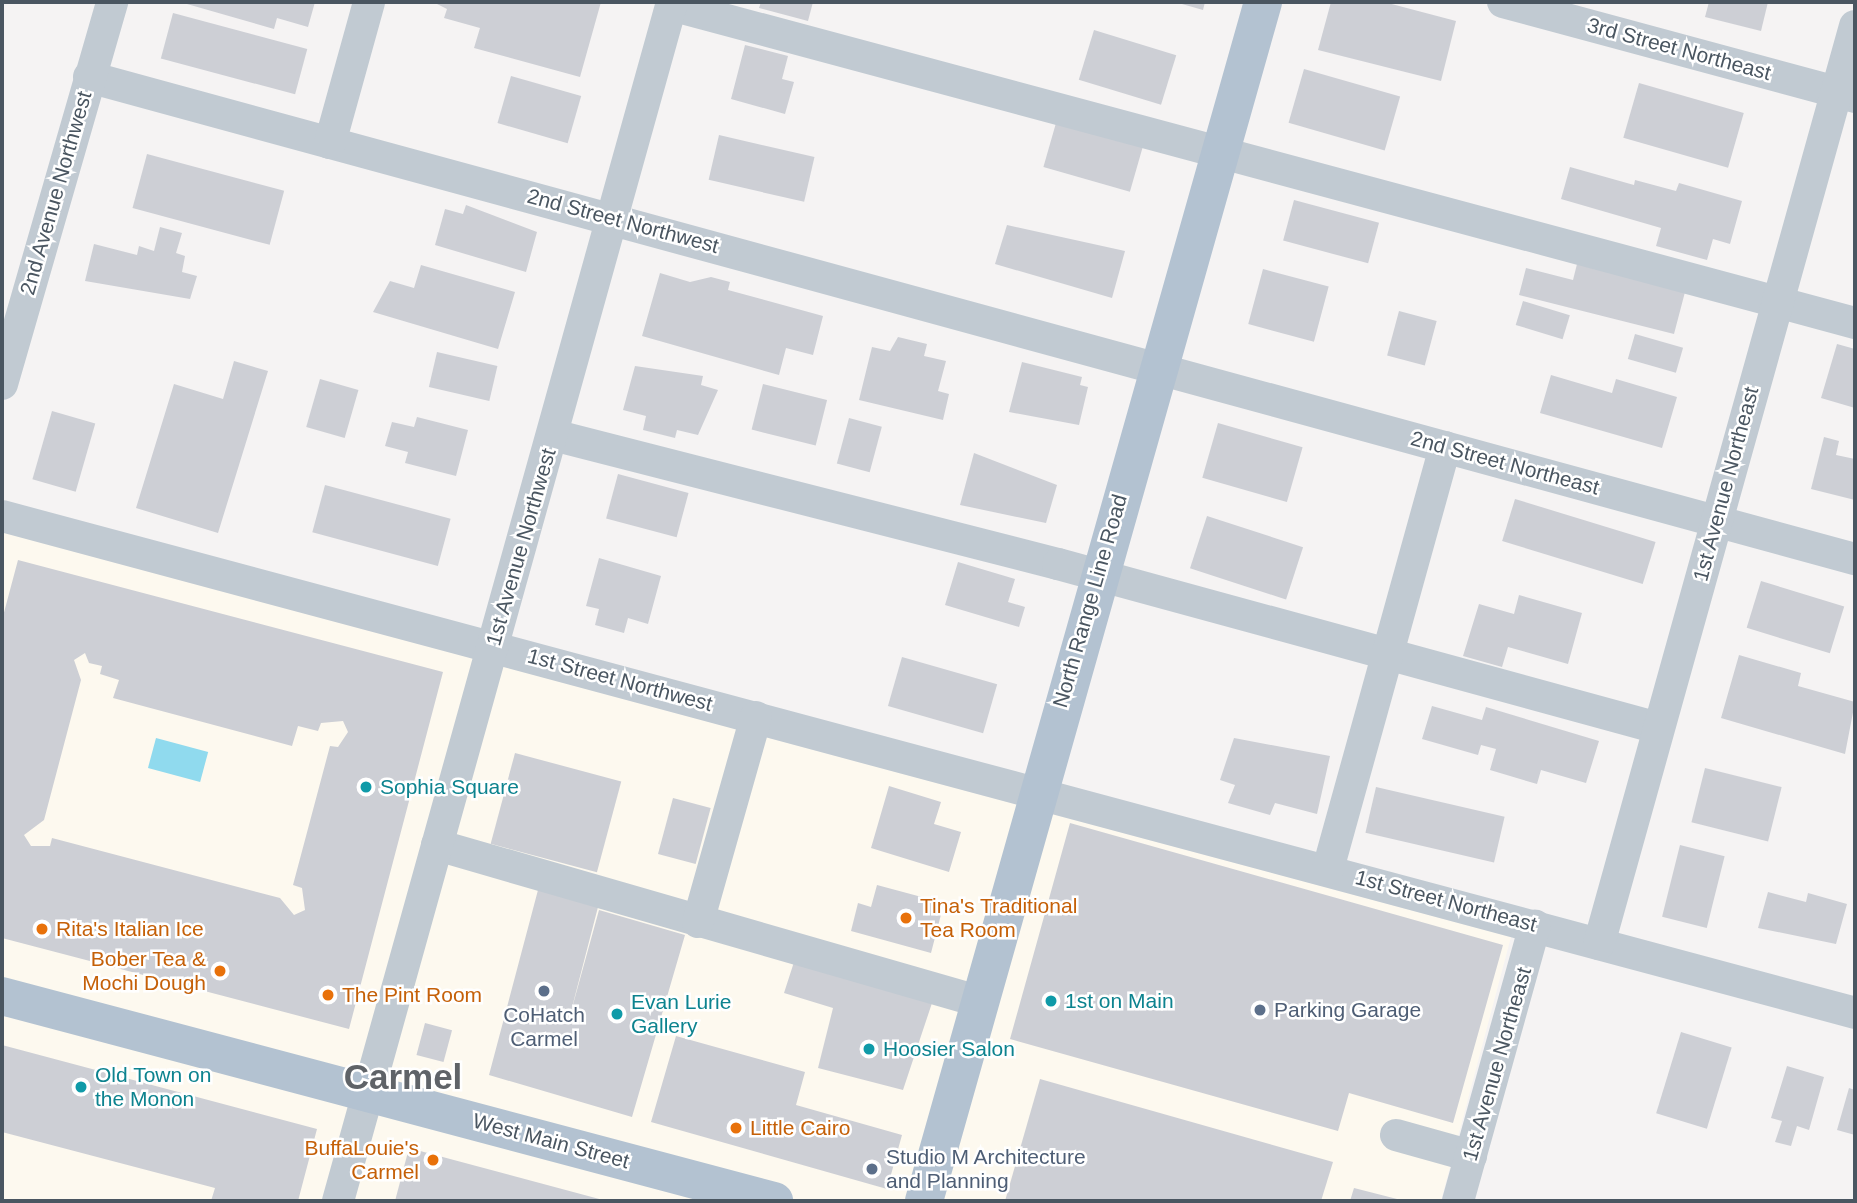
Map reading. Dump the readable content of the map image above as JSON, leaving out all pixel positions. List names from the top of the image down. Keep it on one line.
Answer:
{"streets":{"main road":["North Range Line Road","West Main Street"],"street":["3rd Street Northeast","2nd Avenue Northwest","2nd Street Northwest","2nd Street Northeast","1st Avenue Northeast","1st Avenue Northwest","1st Street Northwest","1st Street Northeast"]},"crossings":[["3rd Street Northeast","1st Avenue Northeast"],["2nd Avenue Northwest","2nd Street Northwest"],["2nd Street Northwest","2nd Street Northeast"],["2nd Street Northwest","1st Avenue Northwest"],["2nd Street Northwest","North Range Line Road"],["2nd Street Northeast","1st Avenue Northeast"],["2nd Street Northeast","North Range Line Road"],["1st Avenue Northeast","1st Street Northeast"],["1st Avenue Northwest","1st Street Northwest"],["1st Avenue Northwest","West Main Street"],["North Range Line Road","1st Street Northwest"],["North Range Line Road","1st Street Northeast"],["1st Street Northwest","1st Street Northeast"]],"districts":["Carmel"],"places":["Sophia Square","Tina's Traditional Tea Room","Rita's Italian Ice","Bober Tea & Mochi Dough","CoHatch Carmel","The Pint Room","1st on Main","Parking Garage","Evan Lurie Gallery","Hoosier Salon","Old Town on the Monon","Little Cairo","BuffaLouie's Carmel","Studio M Architecture and Planning"]}
